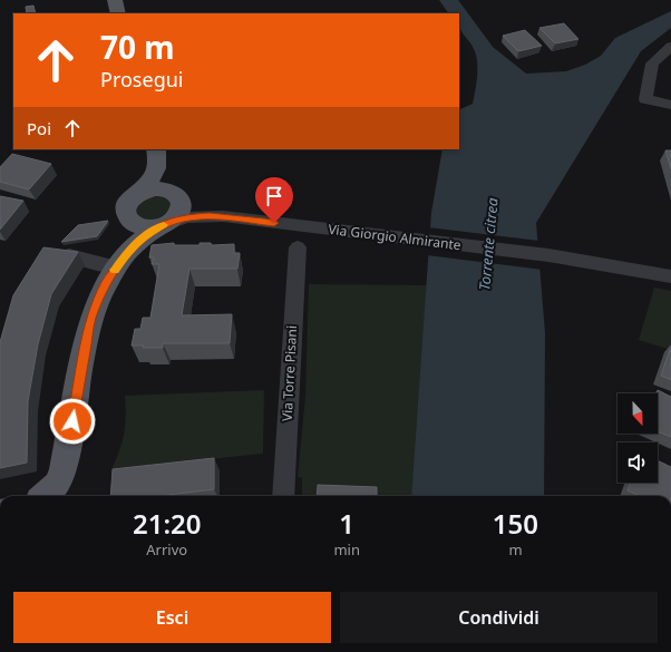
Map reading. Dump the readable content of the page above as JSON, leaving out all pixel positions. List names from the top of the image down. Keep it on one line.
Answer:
{"streets":{"street":["Via Giorgio Almirante","Via Torre Pisani"]},"water":["Torrente citrea"],"north":"bottom","page":{"turn":["70 m","Prosegui"],"then":"Poi","eta":["21:20","Arrivo","1","min","150","m"],"buttons":["Esci","Condividi"]}}
